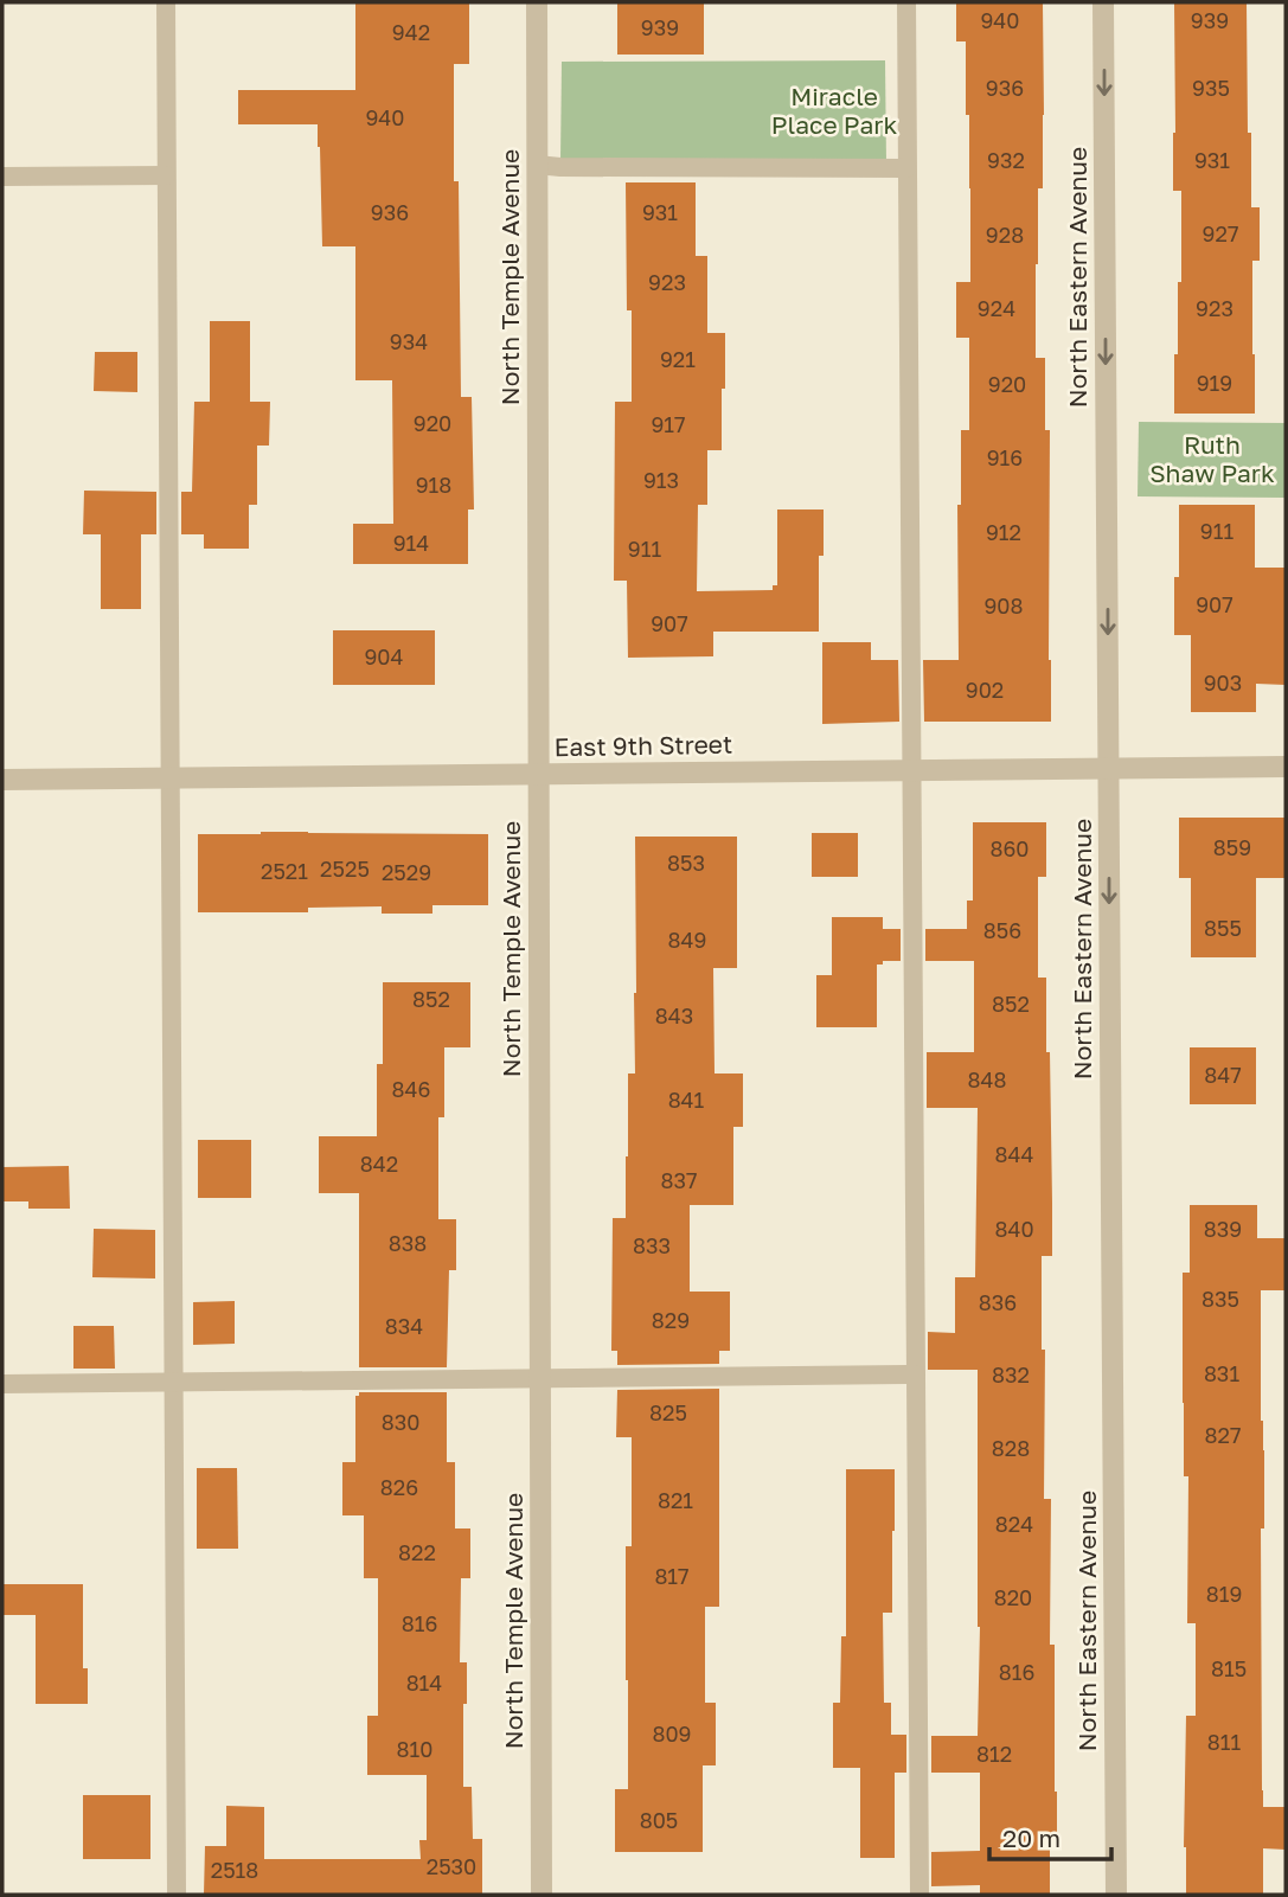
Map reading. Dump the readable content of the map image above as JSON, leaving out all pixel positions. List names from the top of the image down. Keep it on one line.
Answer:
{"streets":{"street":["North Temple Avenue","North Eastern Avenue","East 9th Street"]},"crossings":[["North Temple Avenue","East 9th Street"],["North Eastern Avenue","East 9th Street"]],"one_way":["North Eastern Avenue"],"parks":["Miracle Place Park","Ruth Shaw Park"],"house_numbers":["940","939","939","942","936","935","940","932","931","936","931","927","928","923","924","923","934","921","919","920","920","917","916","913","918","911","912","914","911","907","908","907","904","903","902","859","860","853","2525","2521","2529","855","856","849","852","852","843","847","848","846","841","844","842","837","840","839","838","833","835","836","829","834","831","832","825","830","827","828","826","821","824","822","817","819","820","816","815","816","814","809","811","810","812","805","2530","2518"],"scale_bar":"20 m"}
